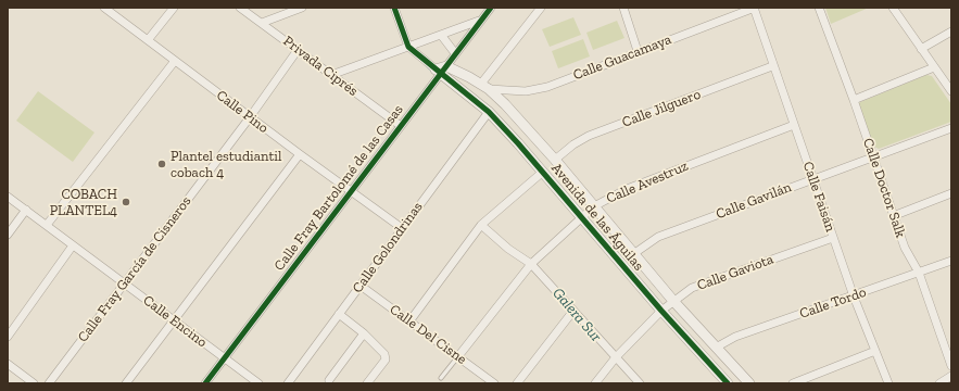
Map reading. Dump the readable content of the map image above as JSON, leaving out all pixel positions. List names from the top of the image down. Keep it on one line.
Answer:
{"streets":{"street":["Calle Guacamaya","Privada Ciprés","Calle Jilguero","Calle Pino","Calle Avestruz","Calle Fray Bartolomé de las Casas","Calle Doctor Salk","Calle Faisán","Calle Gavilán","Avenida de las Águilas","Calle Golondrinas","Calle Fray García de Cisneros","Calle Gaviota","Calle Tordo","Calle Encino","Calle Del Cisne"]},"crossings":[["Calle Guacamaya","Calle Faisán"],["Calle Guacamaya","Avenida de las Águilas"],["Privada Ciprés","Calle Fray Bartolomé de las Casas"],["Privada Ciprés","Calle Fray García de Cisneros"],["Calle Jilguero","Calle Faisán"],["Calle Jilguero","Avenida de las Águilas"],["Calle Pino","Calle Fray Bartolomé de las Casas"],["Calle Pino","Calle Golondrinas"],["Calle Pino","Calle Fray García de Cisneros"],["Calle Avestruz","Calle Faisán"],["Calle Avestruz","Avenida de las Águilas"],["Calle Avestruz","Calle Del Cisne"],["Calle Fray Bartolomé de las Casas","Avenida de las Águilas"],["Calle Fray Bartolomé de las Casas","Calle Encino"],["Calle Doctor Salk","Calle Gavilán"],["Calle Doctor Salk","Calle Tordo"],["Calle Faisán","Calle Gavilán"],["Calle Faisán","Calle Gaviota"],["Calle Faisán","Calle Tordo"],["Calle Gavilán","Avenida de las Águilas"],["Avenida de las Águilas","Calle Golondrinas"],["Avenida de las Águilas","Calle Gaviota"],["Avenida de las Águilas","Calle Tordo"],["Calle Golondrinas","Calle Del Cisne"],["Calle Fray García de Cisneros","Calle Encino"]],"water":["Galera Sur"],"places":["Plantel estudiantil cobach 4","COBACH PLANTEL4"]}
